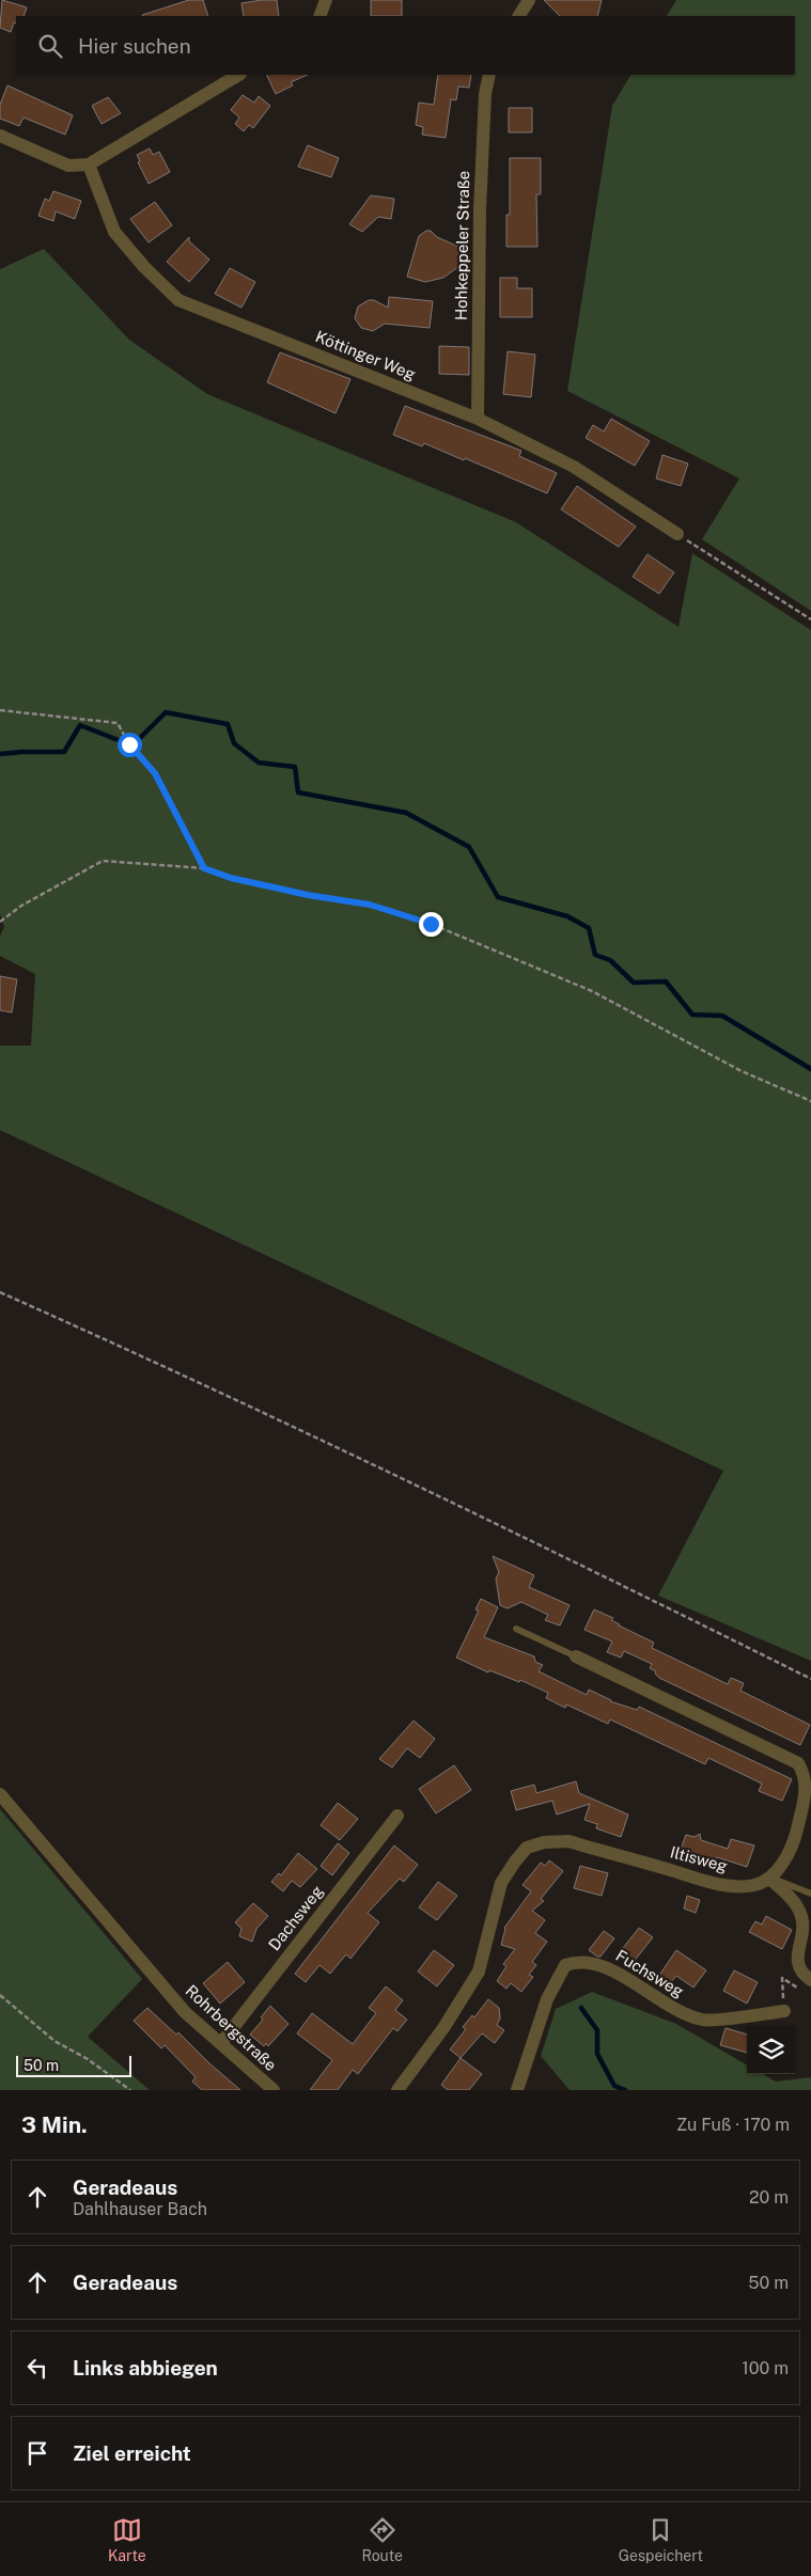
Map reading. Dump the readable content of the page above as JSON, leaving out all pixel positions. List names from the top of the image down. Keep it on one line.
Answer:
{"streets":{"street":["Hohkeppeler Straße","Köttinger Weg","Iltisweg","Dachsweg","Fuchsweg","Rohrbergstraße"]},"crossings":[["Hohkeppeler Straße","Köttinger Weg"],["Dachsweg","Rohrbergstraße"]],"scale_bar":"50 m","page":{"search":"Hier suchen","scale":"50 m","heading":["3 Min.","Zu Fuß · 170 m"],"list":[["Geradeaus","Dahlhauser Bach","20 m"],["Geradeaus","50 m"],["Links abbiegen","100 m"],"Ziel erreicht"],"nav":["Karte","Route","Gespeichert"]}}
